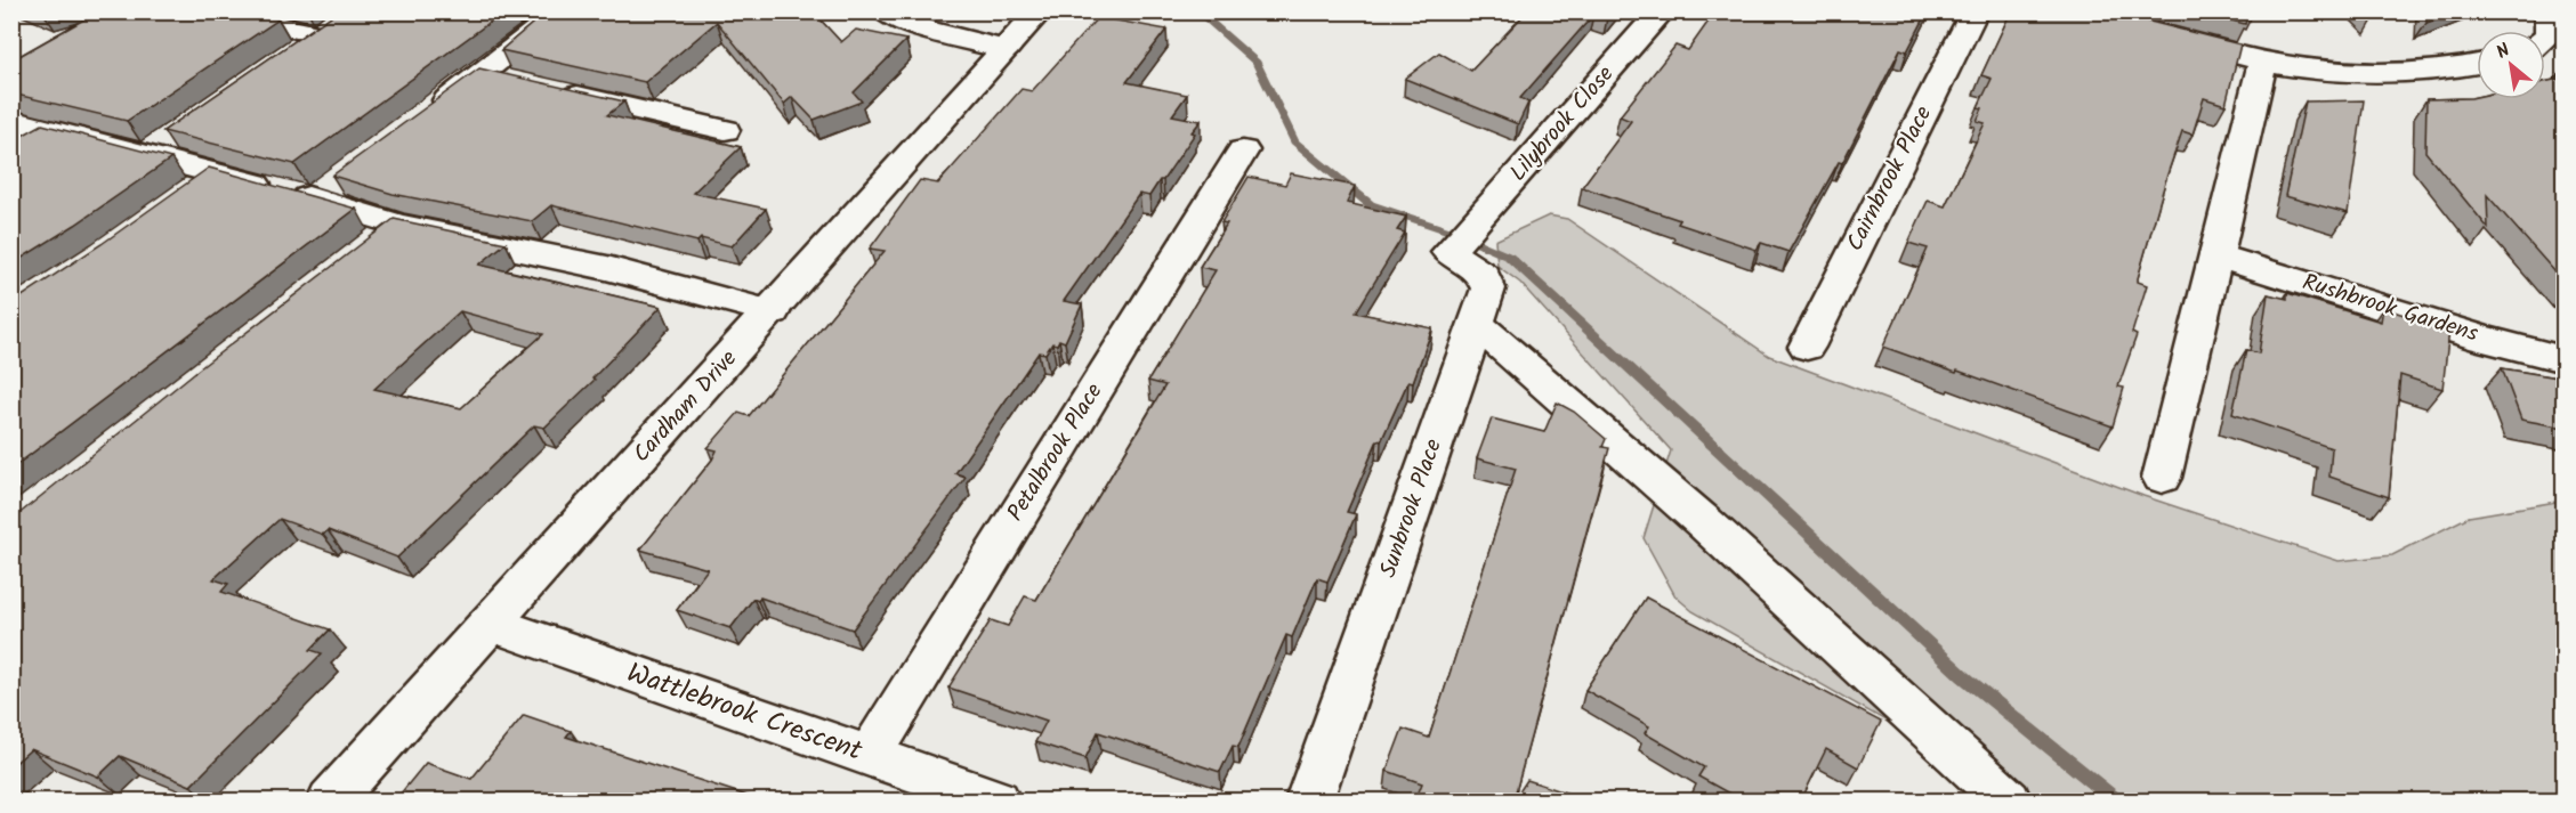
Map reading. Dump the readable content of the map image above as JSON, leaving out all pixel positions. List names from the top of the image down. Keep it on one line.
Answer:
{"streets":{"street":["Lilybrook Close","Cairnbrook Place","Rushbrook Gardens","Cardham Drive","Petalbrook Place","Sunbrook Place","Wattlebrook Crescent"]},"crossings":[["Lilybrook Close","Sunbrook Place"],["Cardham Drive","Wattlebrook Crescent"],["Petalbrook Place","Wattlebrook Crescent"]],"north":"top left"}
